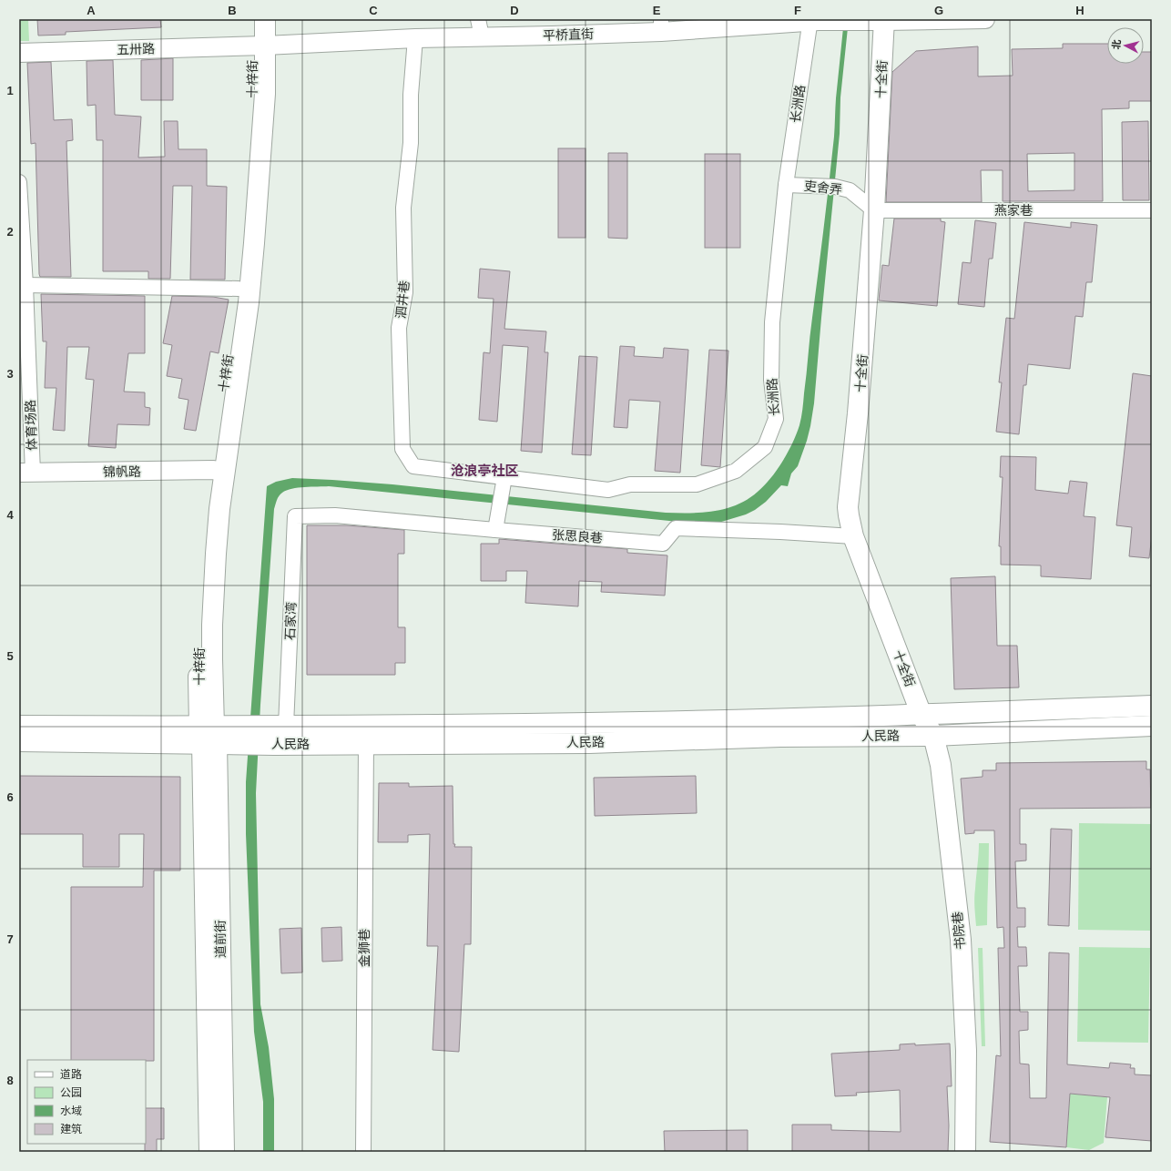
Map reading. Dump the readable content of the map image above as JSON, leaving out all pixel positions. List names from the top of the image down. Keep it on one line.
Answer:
{"streets":{"main road":["十梓街","十全街","人民路","书院巷","道前街"],"street":["平桥直街","五卅路","长洲路","吏舍弄","燕家巷","泗井巷","体育场路","锦帆路","张思良巷","石家湾","金狮巷"]},"crossings":[["平桥直街","五卅路"],["平桥直街","十梓街"],["平桥直街","十全街"],["平桥直街","长洲路"],["平桥直街","泗井巷"],["五卅路","十梓街"],["十梓街","锦帆路"],["十梓街","人民路"],["十梓街","道前街"],["十全街","吏舍弄"],["十全街","燕家巷"],["十全街","张思良巷"],["十全街","人民路"],["十全街","书院巷"],["长洲路","吏舍弄"],["长洲路","泗井巷"],["吏舍弄","燕家巷"],["体育场路","锦帆路"],["张思良巷","石家湾"],["石家湾","人民路"],["人民路","书院巷"],["人民路","道前街"],["人民路","金狮巷"]],"districts":["沧浪亭社区"],"legend":["道路","公园","水域","建筑"],"north":"left","grid":{"columns":["A","B","C","D","E","F","G","H"],"rows":["1","2","3","4","5","6","7","8"]}}
